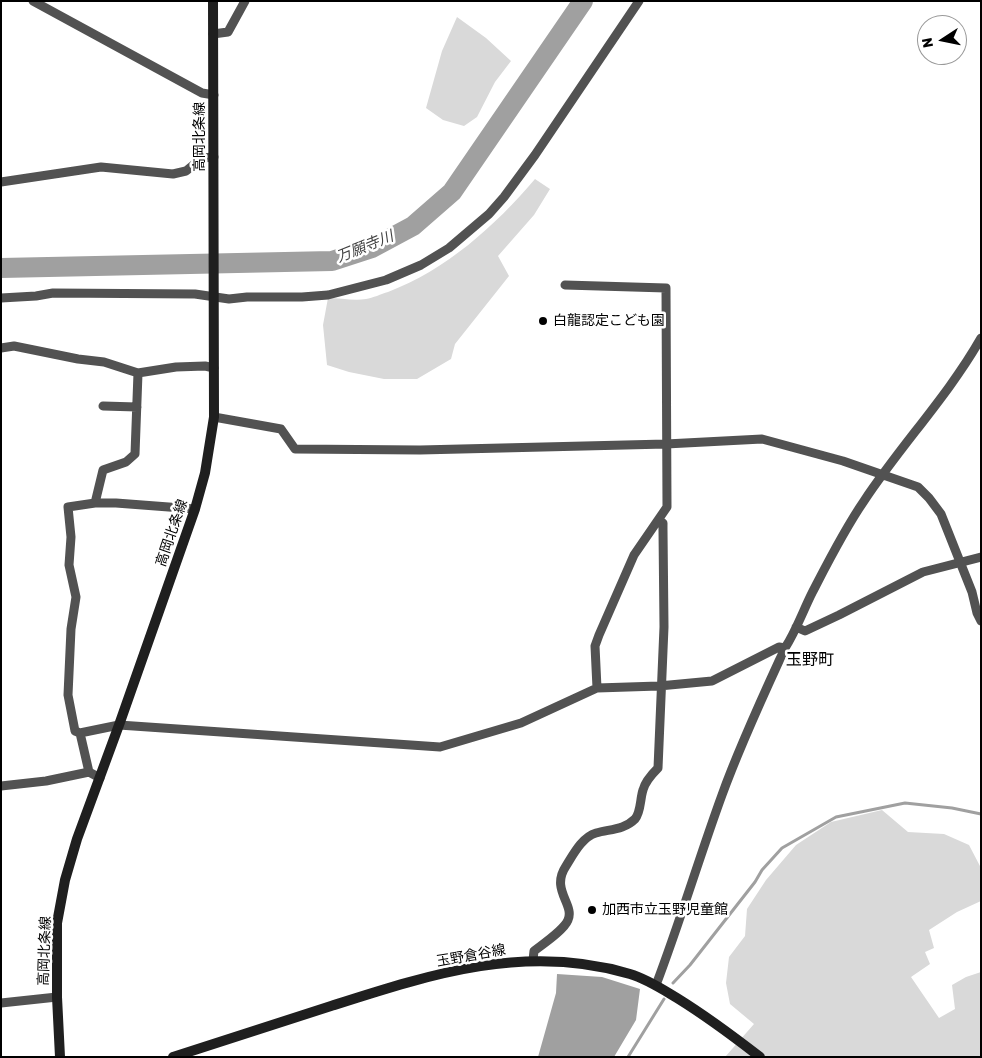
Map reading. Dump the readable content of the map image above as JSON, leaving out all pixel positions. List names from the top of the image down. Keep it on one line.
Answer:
{"streets":{"main road":["高岡北条線","玉野倉谷線"]},"districts":["玉野町"],"water":["万願寺川"],"places":["白龍認定こども園","加西市立玉野児童館"],"north":"left"}
